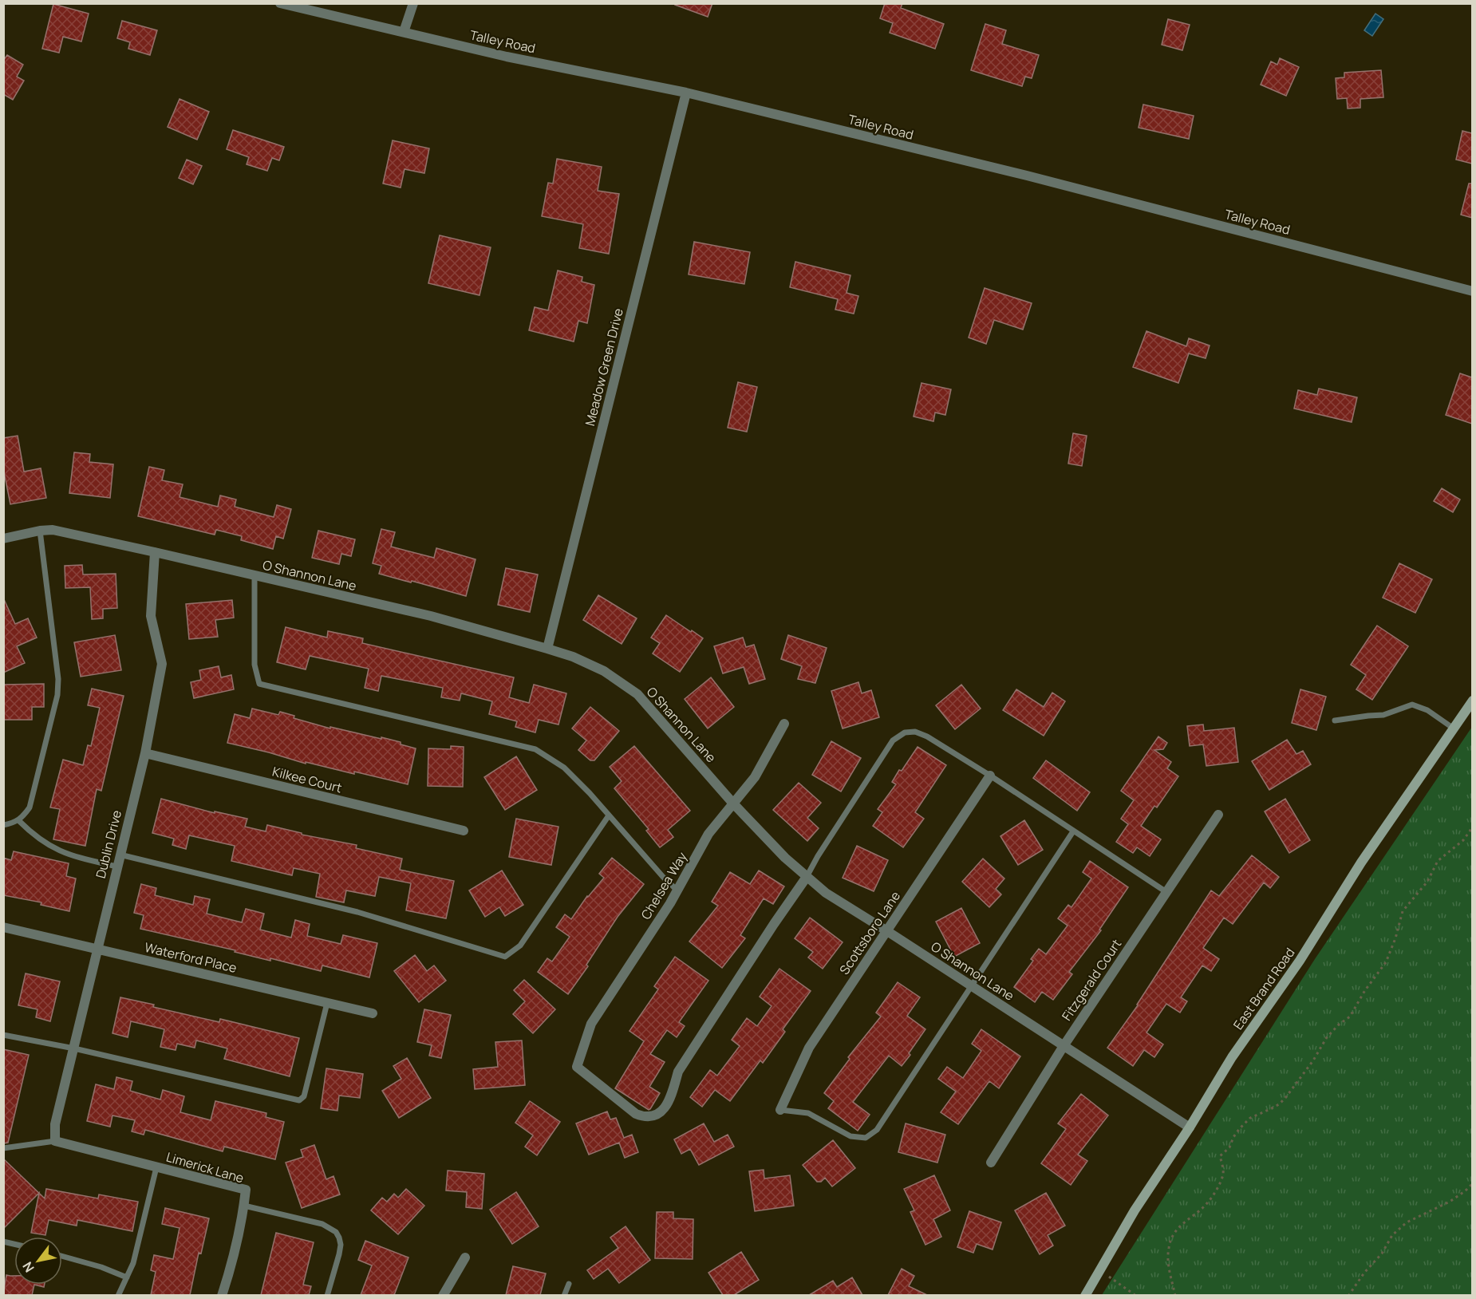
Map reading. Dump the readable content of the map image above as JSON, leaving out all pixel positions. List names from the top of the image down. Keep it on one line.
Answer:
{"streets":{"main road":["East Brand Road"],"street":["Talley Road","Meadow Green Drive","O Shannon Lane","Kilkee Court","Dublin Drive","Chelsea Way","Scottsboro Lane","Waterford Place","Fitzgerald Court","Limerick Lane"]},"crossings":[["Talley Road","Meadow Green Drive"],["Meadow Green Drive","O Shannon Lane"],["O Shannon Lane","Dublin Drive"],["O Shannon Lane","Chelsea Way"],["O Shannon Lane","Scottsboro Lane"],["O Shannon Lane","Fitzgerald Court"],["O Shannon Lane","East Brand Road"],["Kilkee Court","Dublin Drive"],["Dublin Drive","Waterford Place"],["Dublin Drive","Limerick Lane"]],"north":"bottom left"}
